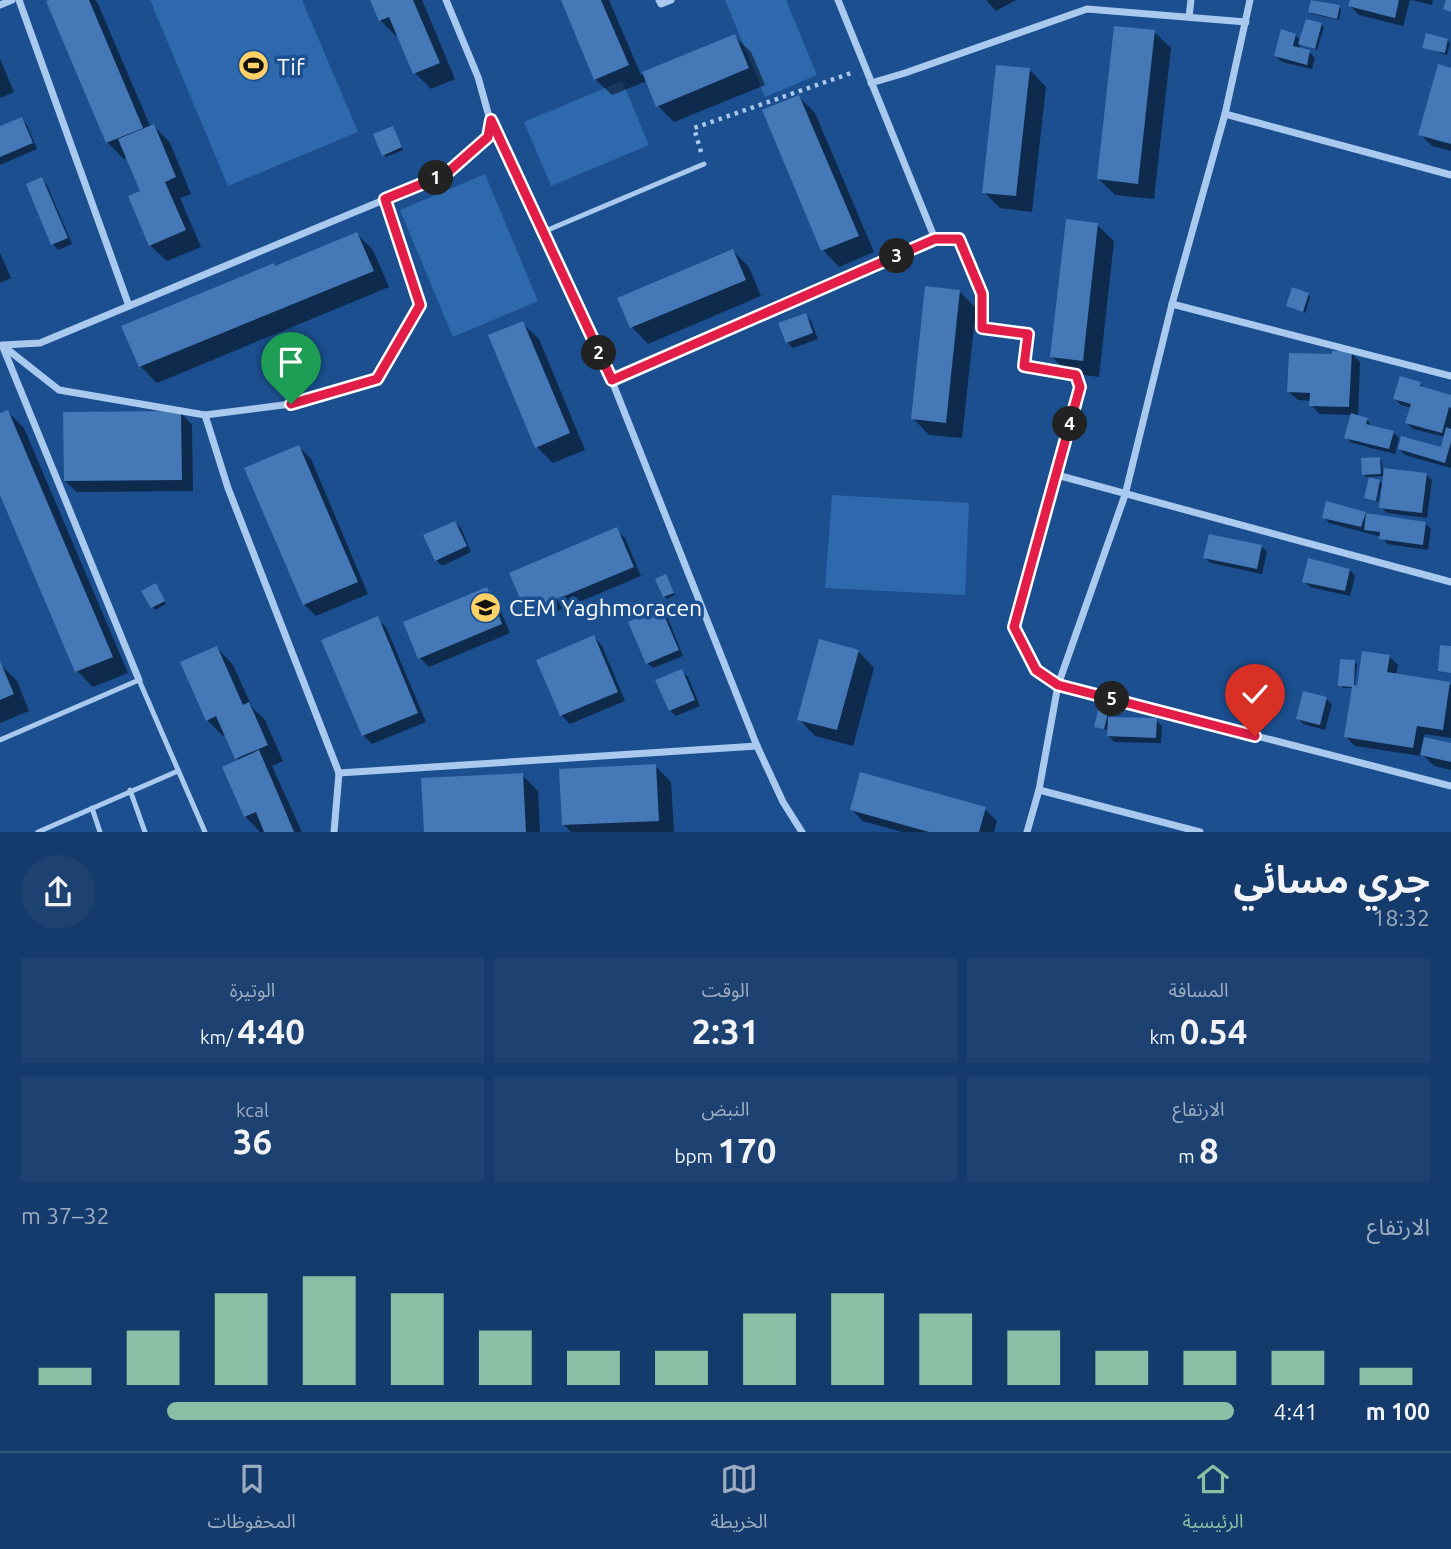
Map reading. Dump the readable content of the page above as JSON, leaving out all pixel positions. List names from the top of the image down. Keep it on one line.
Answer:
{"places":{"sports":["Tif"],"school or university":["CEM Yaghmoracen"]},"page":{"pins":["1","3","2","4","5"],"heading":["جري مسائي","18:32"],"stats":[["المسافة","0.54 km"],["الوقت","2:31"],["الوتيرة","4:40 /km"],["الارتفاع","8 m"],["النبض","170 bpm"],["kcal","36"]],"chart":["الارتفاع","32–37 m"],"list":[{"name":"100 m","note":"4:41"}],"tabs":["الرئيسية","الخريطة","المحفوظات"]}}
